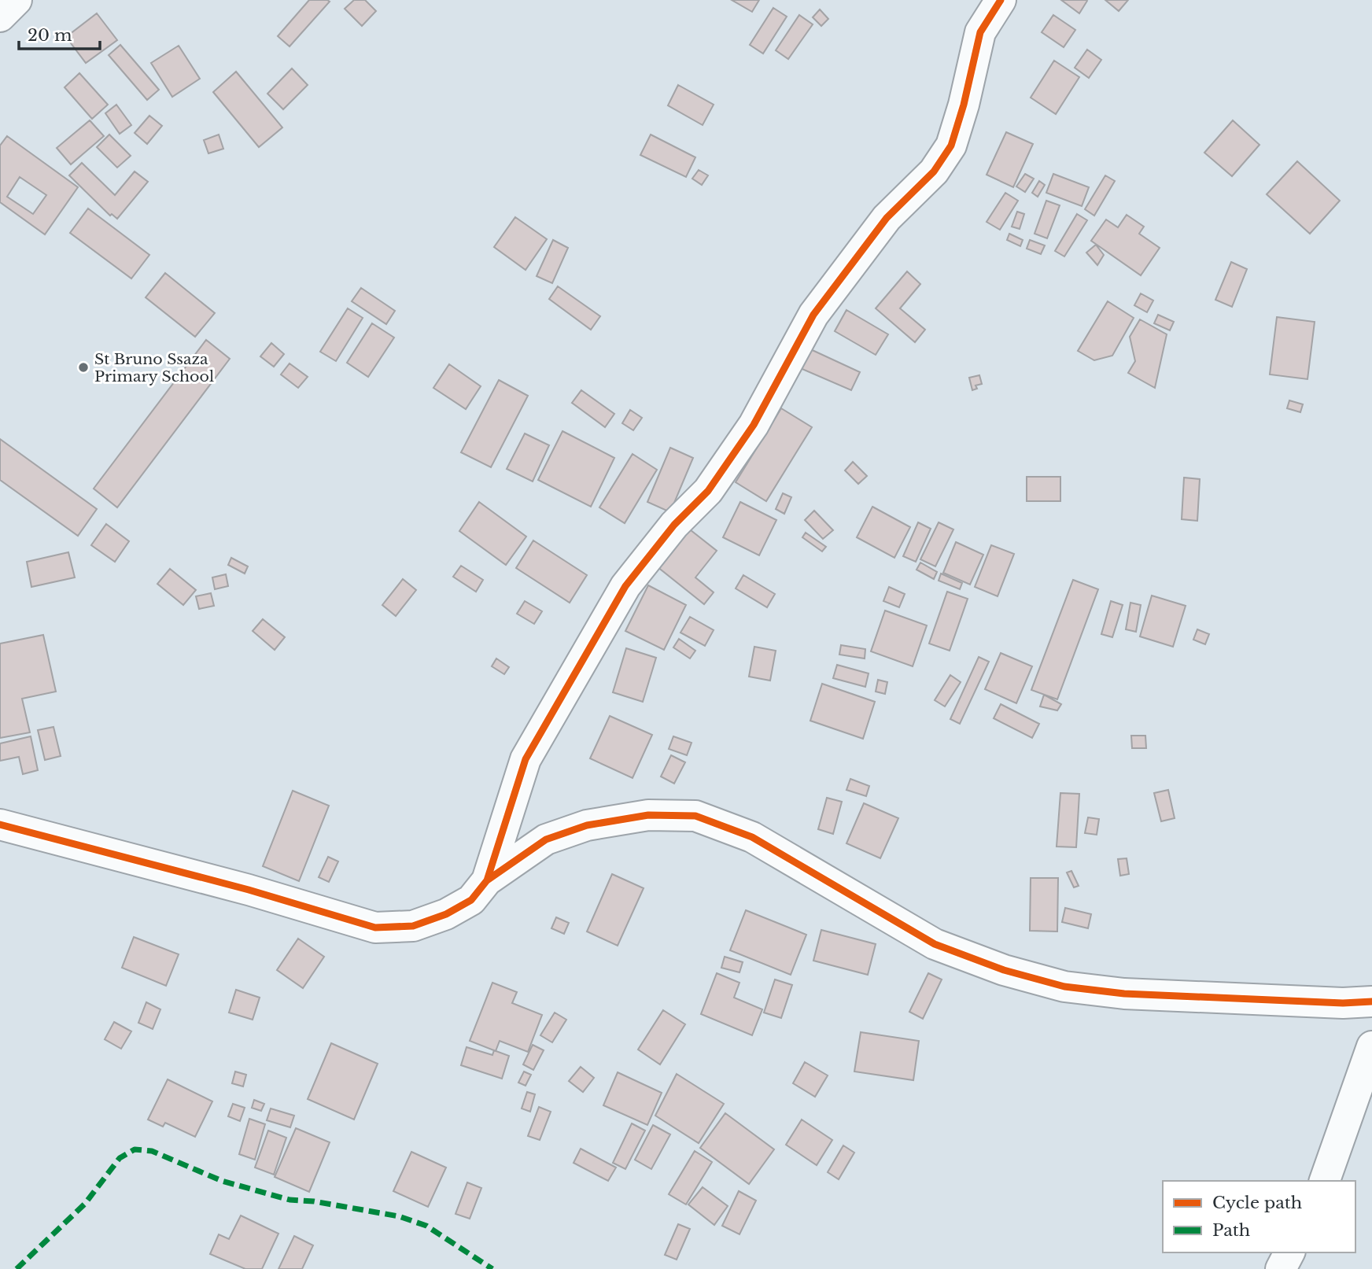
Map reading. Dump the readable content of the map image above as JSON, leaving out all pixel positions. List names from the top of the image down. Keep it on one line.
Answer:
{"places":["St Bruno Ssaza Primary School"],"legend":["Cycle path","Path"],"scale_bar":"20 m"}
